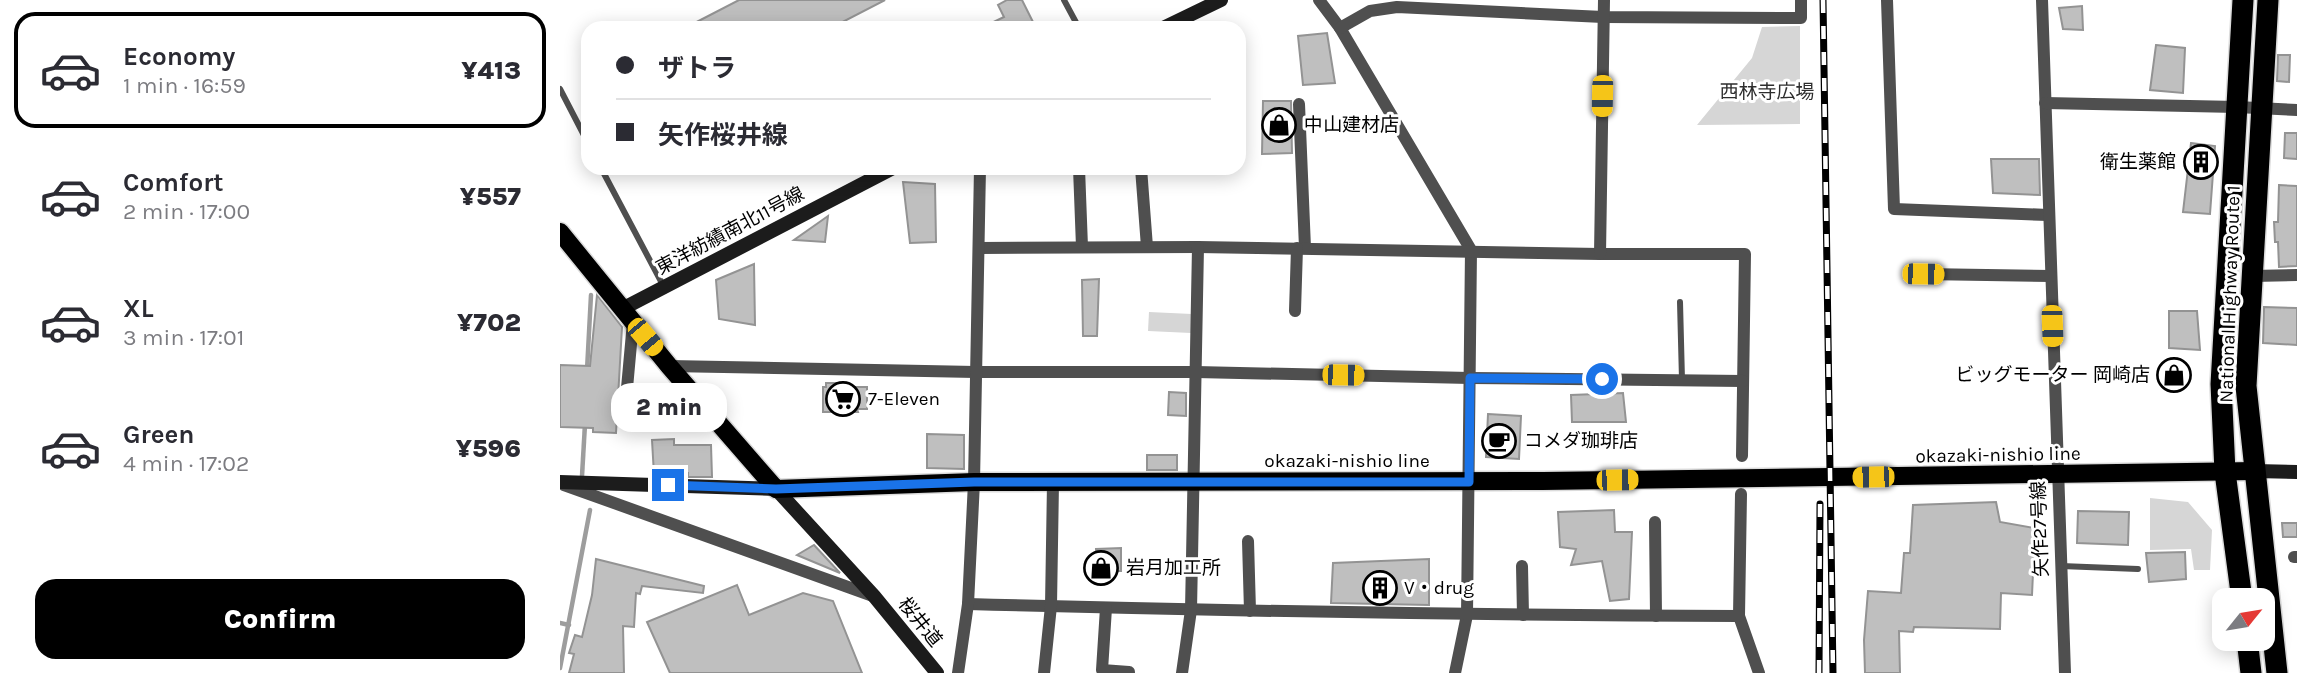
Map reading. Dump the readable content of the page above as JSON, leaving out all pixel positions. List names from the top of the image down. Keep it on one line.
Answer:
{"streets":{"highway":["National Highway Route 1"],"main road":["okazaki-nishio line"],"street":["東洋紡績南北11号線","矢作27号線","桜井道"]},"crossings":[["National Highway Route 1","okazaki-nishio line"],["okazaki-nishio line","矢作27号線"],["okazaki-nishio line","桜井道"]],"parks":["西林寺広場"],"places":{"shop":["中山建材店","ビッグモーター 岡崎店","岩月加工所"],"building":["衛生薬館","V・drug"],"supermarket":["7-Eleven"],"cafe":["コメダ珈琲店"]},"north":"top right","page":{"list":[{"name":"Economy","note":"1 min · 16:59","value":"¥413"},{"name":"Comfort","note":"2 min · 17:00","value":"¥557"},{"name":"XL","note":"3 min · 17:01","value":"¥702"},{"name":"Green","note":"4 min · 17:02","value":"¥596"}],"banner":["ザトラ","矢作桜井線"],"bubble":"2 min","buttons":"Confirm"}}
